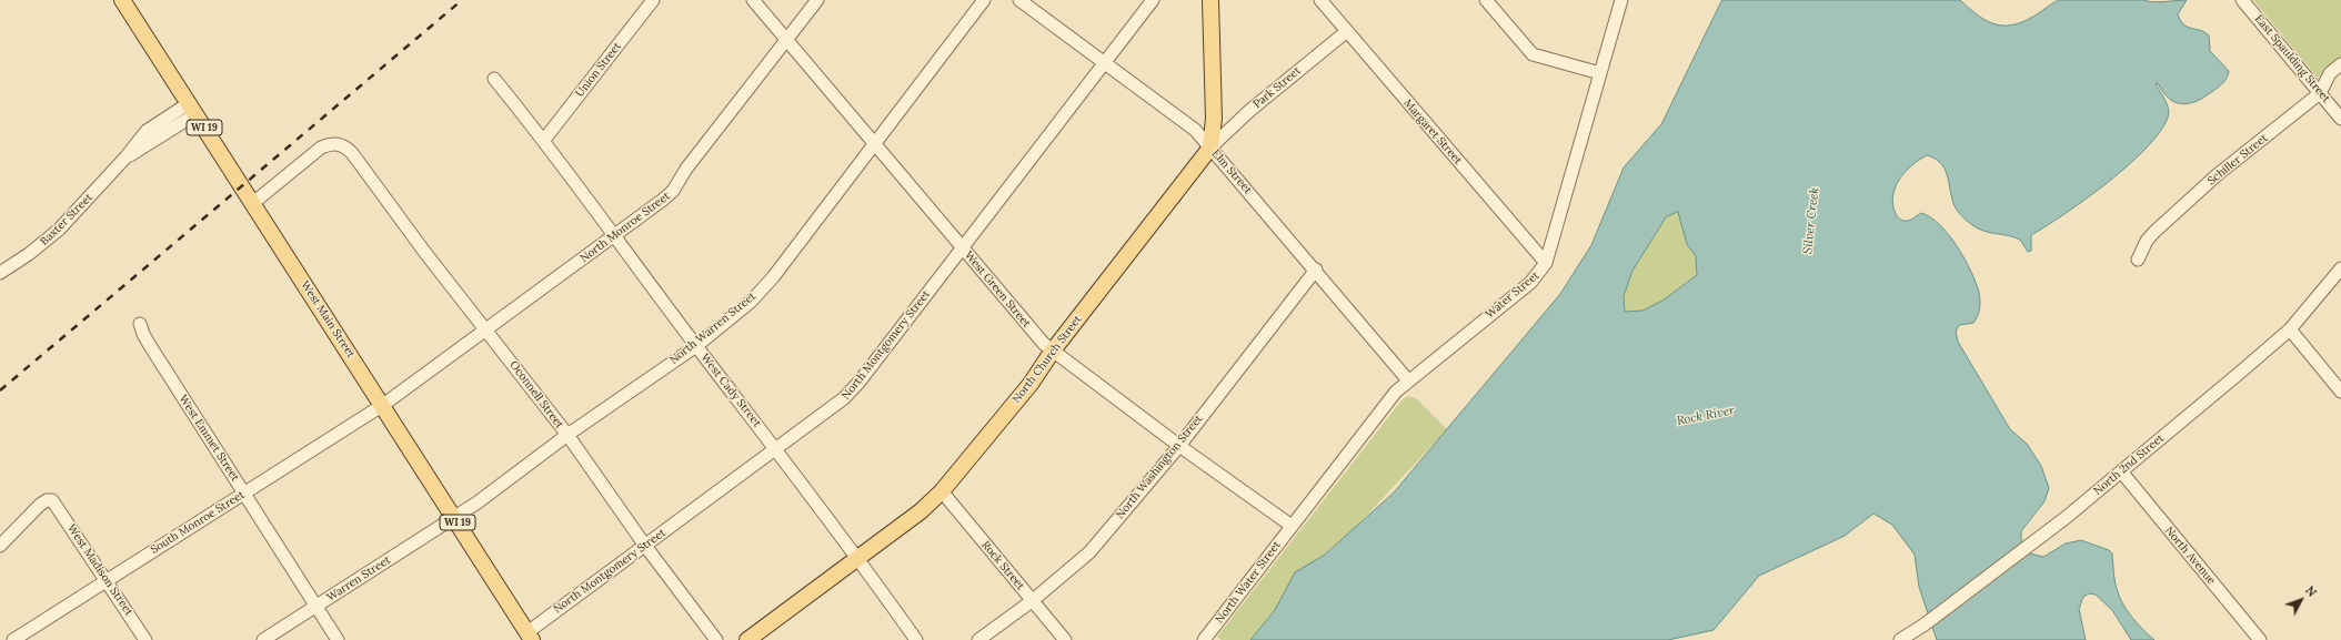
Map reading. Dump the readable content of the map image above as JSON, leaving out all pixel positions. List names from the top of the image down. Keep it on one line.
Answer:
{"streets":{"main road":["WI 19","West Main Street","North Church Street"],"street":["East Spaulding Street","Union Street","Park Street","Margaret Street","Schiller Street","Elm Street","Baxter Street","North Monroe Street","West Green Street","Water Street","North Warren Street","North Montgomery Street","West Cady Street","Oconnell Street","West Emmet Street","North 2nd Street","North Washington Street","South Monroe Street","North Avenue","Rock Street","West Madison Street","Warren Street","North Water Street"]},"crossings":[["East Spaulding Street","Schiller Street"],["Union Street","West Cady Street"],["Park Street","Margaret Street"],["Park Street","Elm Street"],["Park Street","North Church Street"],["Margaret Street","Water Street"],["Elm Street","Water Street"],["Elm Street","North Montgomery Street"],["Elm Street","North Church Street"],["Elm Street","North Washington Street"],["Baxter Street","West Main Street"],["North Monroe Street","West Green Street"],["North Monroe Street","West Main Street"],["North Monroe Street","West Cady Street"],["North Monroe Street","Oconnell Street"],["North Monroe Street","South Monroe Street"],["West Green Street","Water Street"],["West Green Street","North Warren Street"],["West Green Street","North Montgomery Street"],["West Green Street","North Church Street"],["West Green Street","North Washington Street"],["West Green Street","North Water Street"],["Water Street","North Water Street"],["West Main Street","North Warren Street"],["West Main Street","North Montgomery Street"],["West Main Street","Oconnell Street"],["West Main Street","South Monroe Street"],["West Main Street","Warren Street"],["North Warren Street","West Cady Street"],["North Warren Street","Oconnell Street"],["North Warren Street","Warren Street"],["North Montgomery Street","West Cady Street"],["North Montgomery Street","Oconnell Street"],["North Church Street","West Cady Street"],["North Church Street","Rock Street"],["West Emmet Street","South Monroe Street"],["West Emmet Street","Warren Street"],["North 2nd Street","North Avenue"],["North Washington Street","Rock Street"],["South Monroe Street","West Madison Street"]],"water":["Silver Creek","Rock River"],"north":"top right"}
